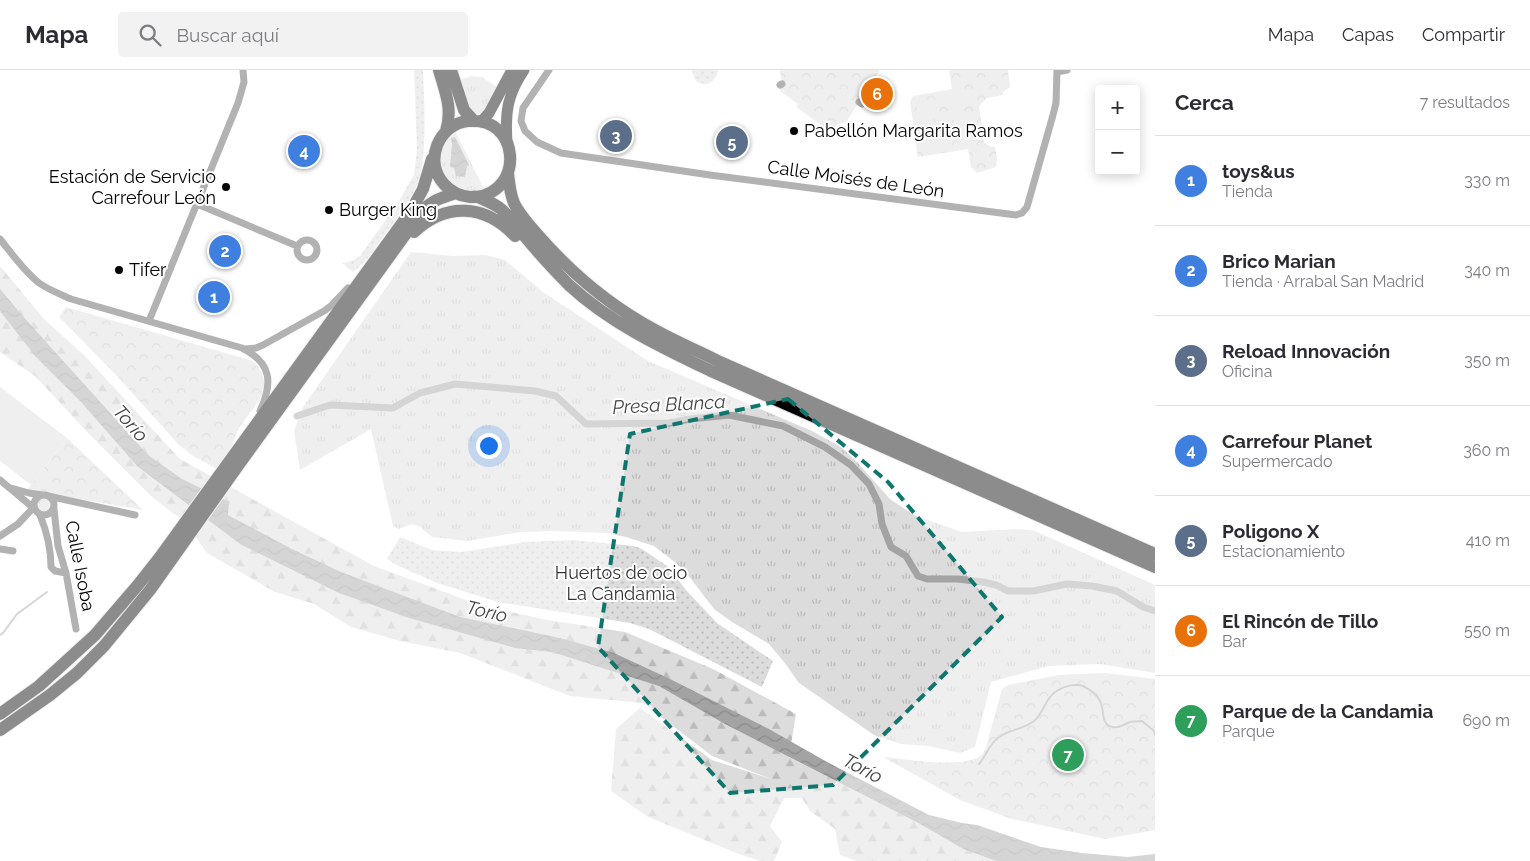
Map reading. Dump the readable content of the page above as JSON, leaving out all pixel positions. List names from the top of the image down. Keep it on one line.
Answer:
{"streets":{"street":["Calle Moisés de León","Calle Isoba"]},"water":["Presa Blanca","Torío"],"parks":["Huertos de ocio La Candamia"],"places":["Pabellón Margarita Ramos","Estación de Servicio Carrefour León","Burger King","Tifer"],"page":{"header":"Mapa","search":"Buscar aquí","nav":["Mapa","Capas","Compartir"],"heading":["Cerca","7 resultados"],"pins":["6","3","5","4","2","1","7"],"map_buttons":["+","−"],"list":[{"mark":"1","name":"toys&us","note":"Tienda","value":"330 m"},{"mark":"2","name":"Brico Marian","note":"Tienda · Arrabal San Madrid","value":"340 m"},{"mark":"3","name":"Reload Innovación","note":"Oficina","value":"350 m"},{"mark":"4","name":"Carrefour Planet","note":"Supermercado","value":"360 m"},{"mark":"5","name":"Poligono X","note":"Estacionamiento","value":"410 m"},{"mark":"6","name":"El Rincón de Tillo","note":"Bar","value":"550 m"},{"mark":"7","name":"Parque de la Candamia","note":"Parque","value":"690 m"}]}}
